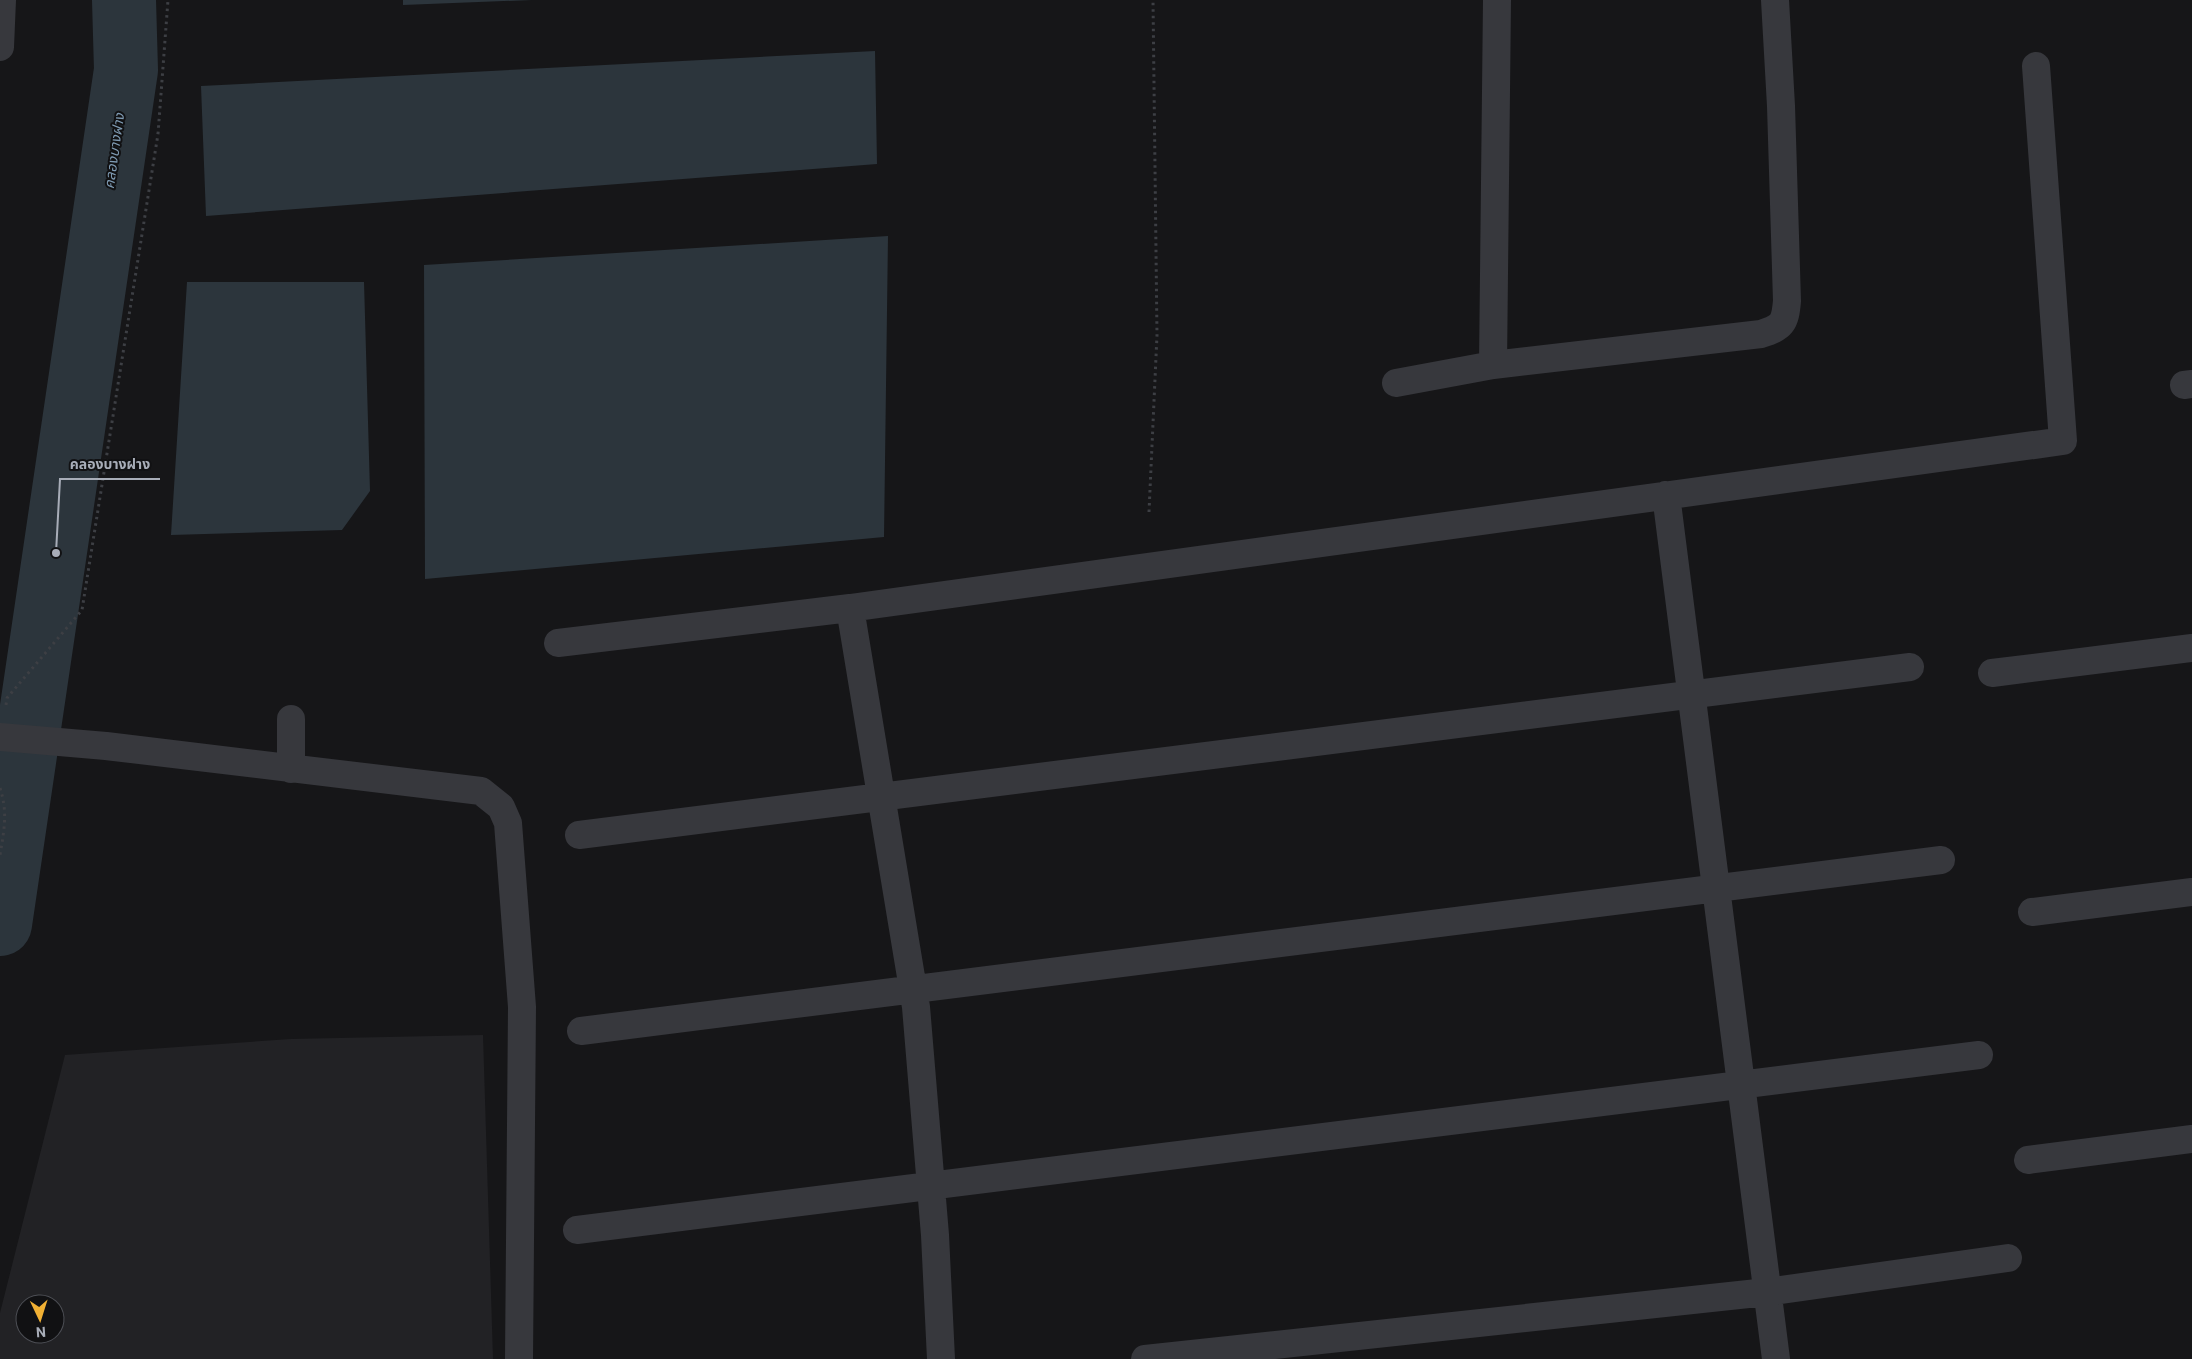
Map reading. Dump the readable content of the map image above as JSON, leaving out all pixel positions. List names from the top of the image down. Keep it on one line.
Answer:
{"water":["คลองบางฝาง"],"places":["คลองบางฝาง"],"north":"bottom"}
